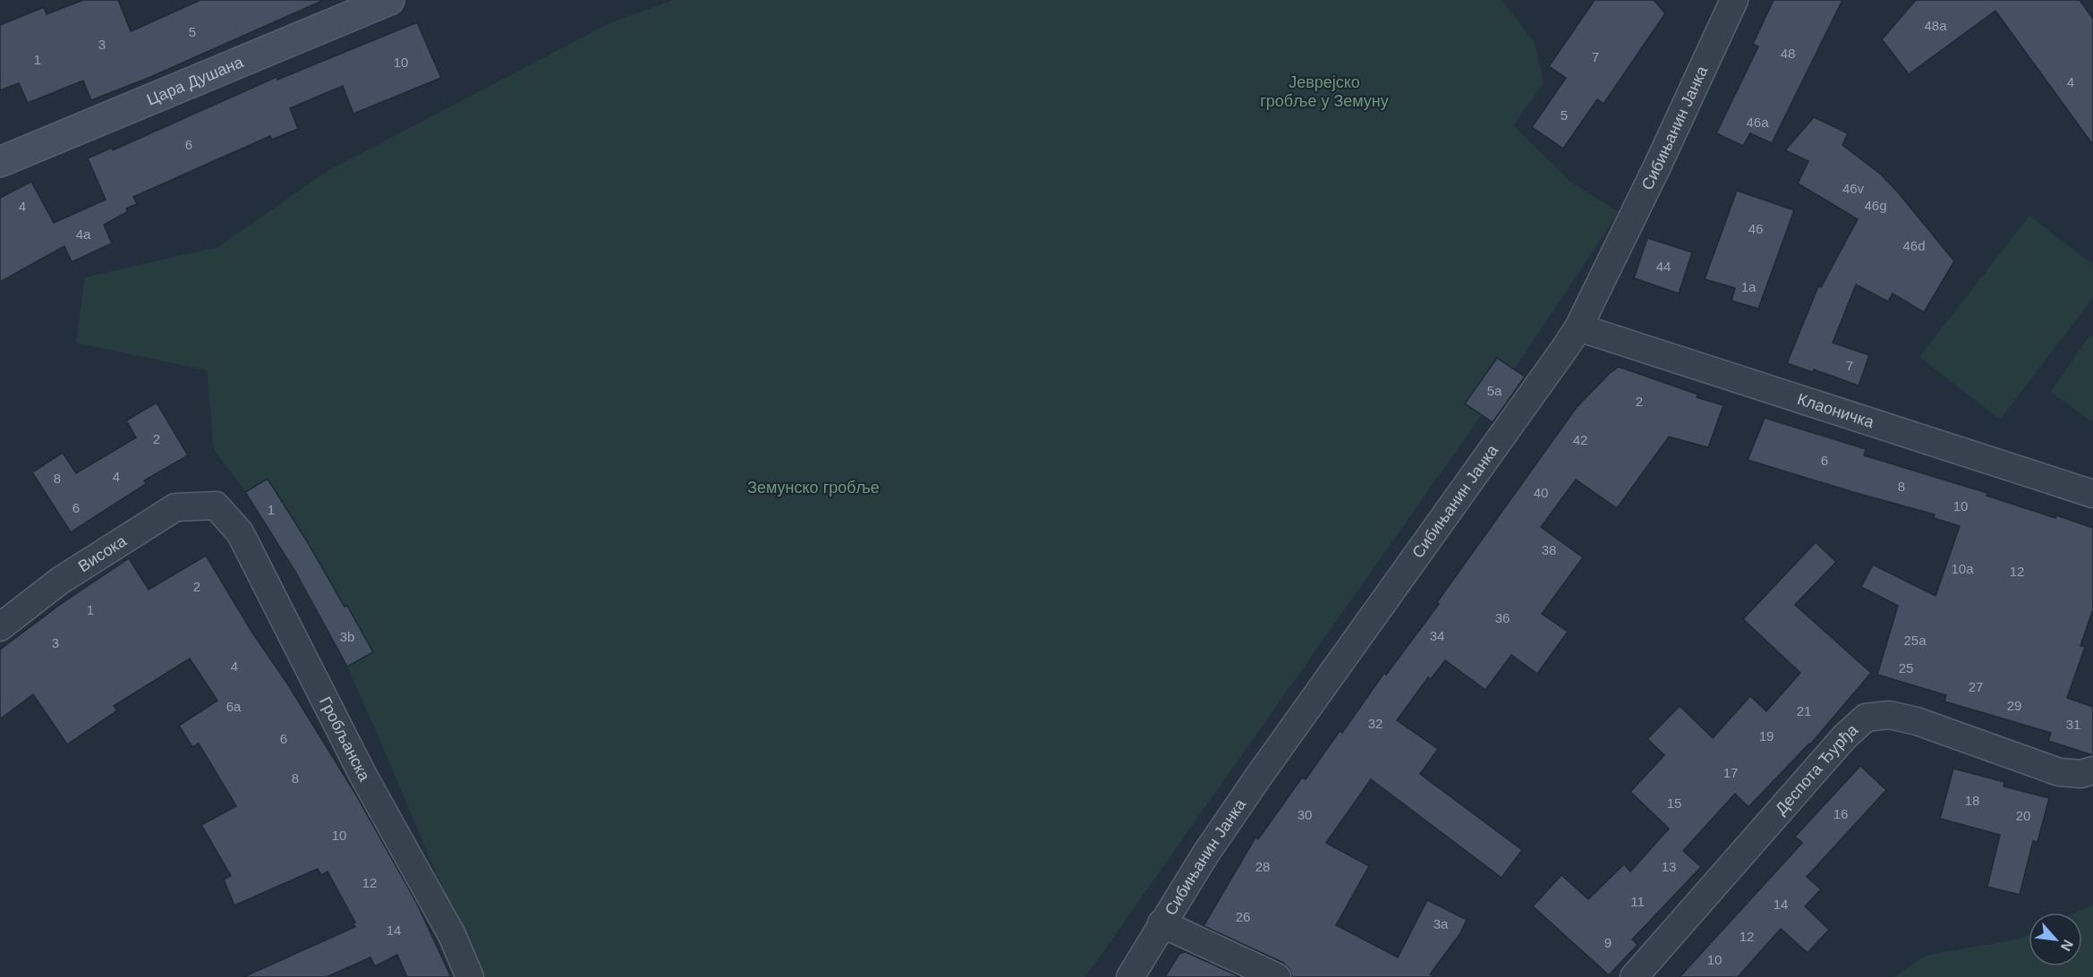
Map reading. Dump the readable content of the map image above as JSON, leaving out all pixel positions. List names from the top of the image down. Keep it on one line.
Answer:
{"streets":{"main road":["Цара Душана"],"street":["Сибињанин Јанка","Клаоничка","Висока","Гробљанска","Деспота Ђурђа"]},"crossings":[["Сибињанин Јанка","Клаоничка"],["Висока","Гробљанска"]],"parks":["Јеврејско гробље у Земуну","Земунско гробље"],"house_numbers":["48a","5","3","48","7","1","10","4","5","46a","6","46v","46g","4","46","4a","46d","44","1a","7","5a","2","2","42","6","4","8","8","40","10","6","1","38","10a","12","2","1","36","34","3b","25a","3","4","25","27","29","6a","21","32","31","19","6","17","8","18","15","16","30","20","10","28","13","12","11","14","26","3a","14","12","9","10"],"north":"bottom right"}
